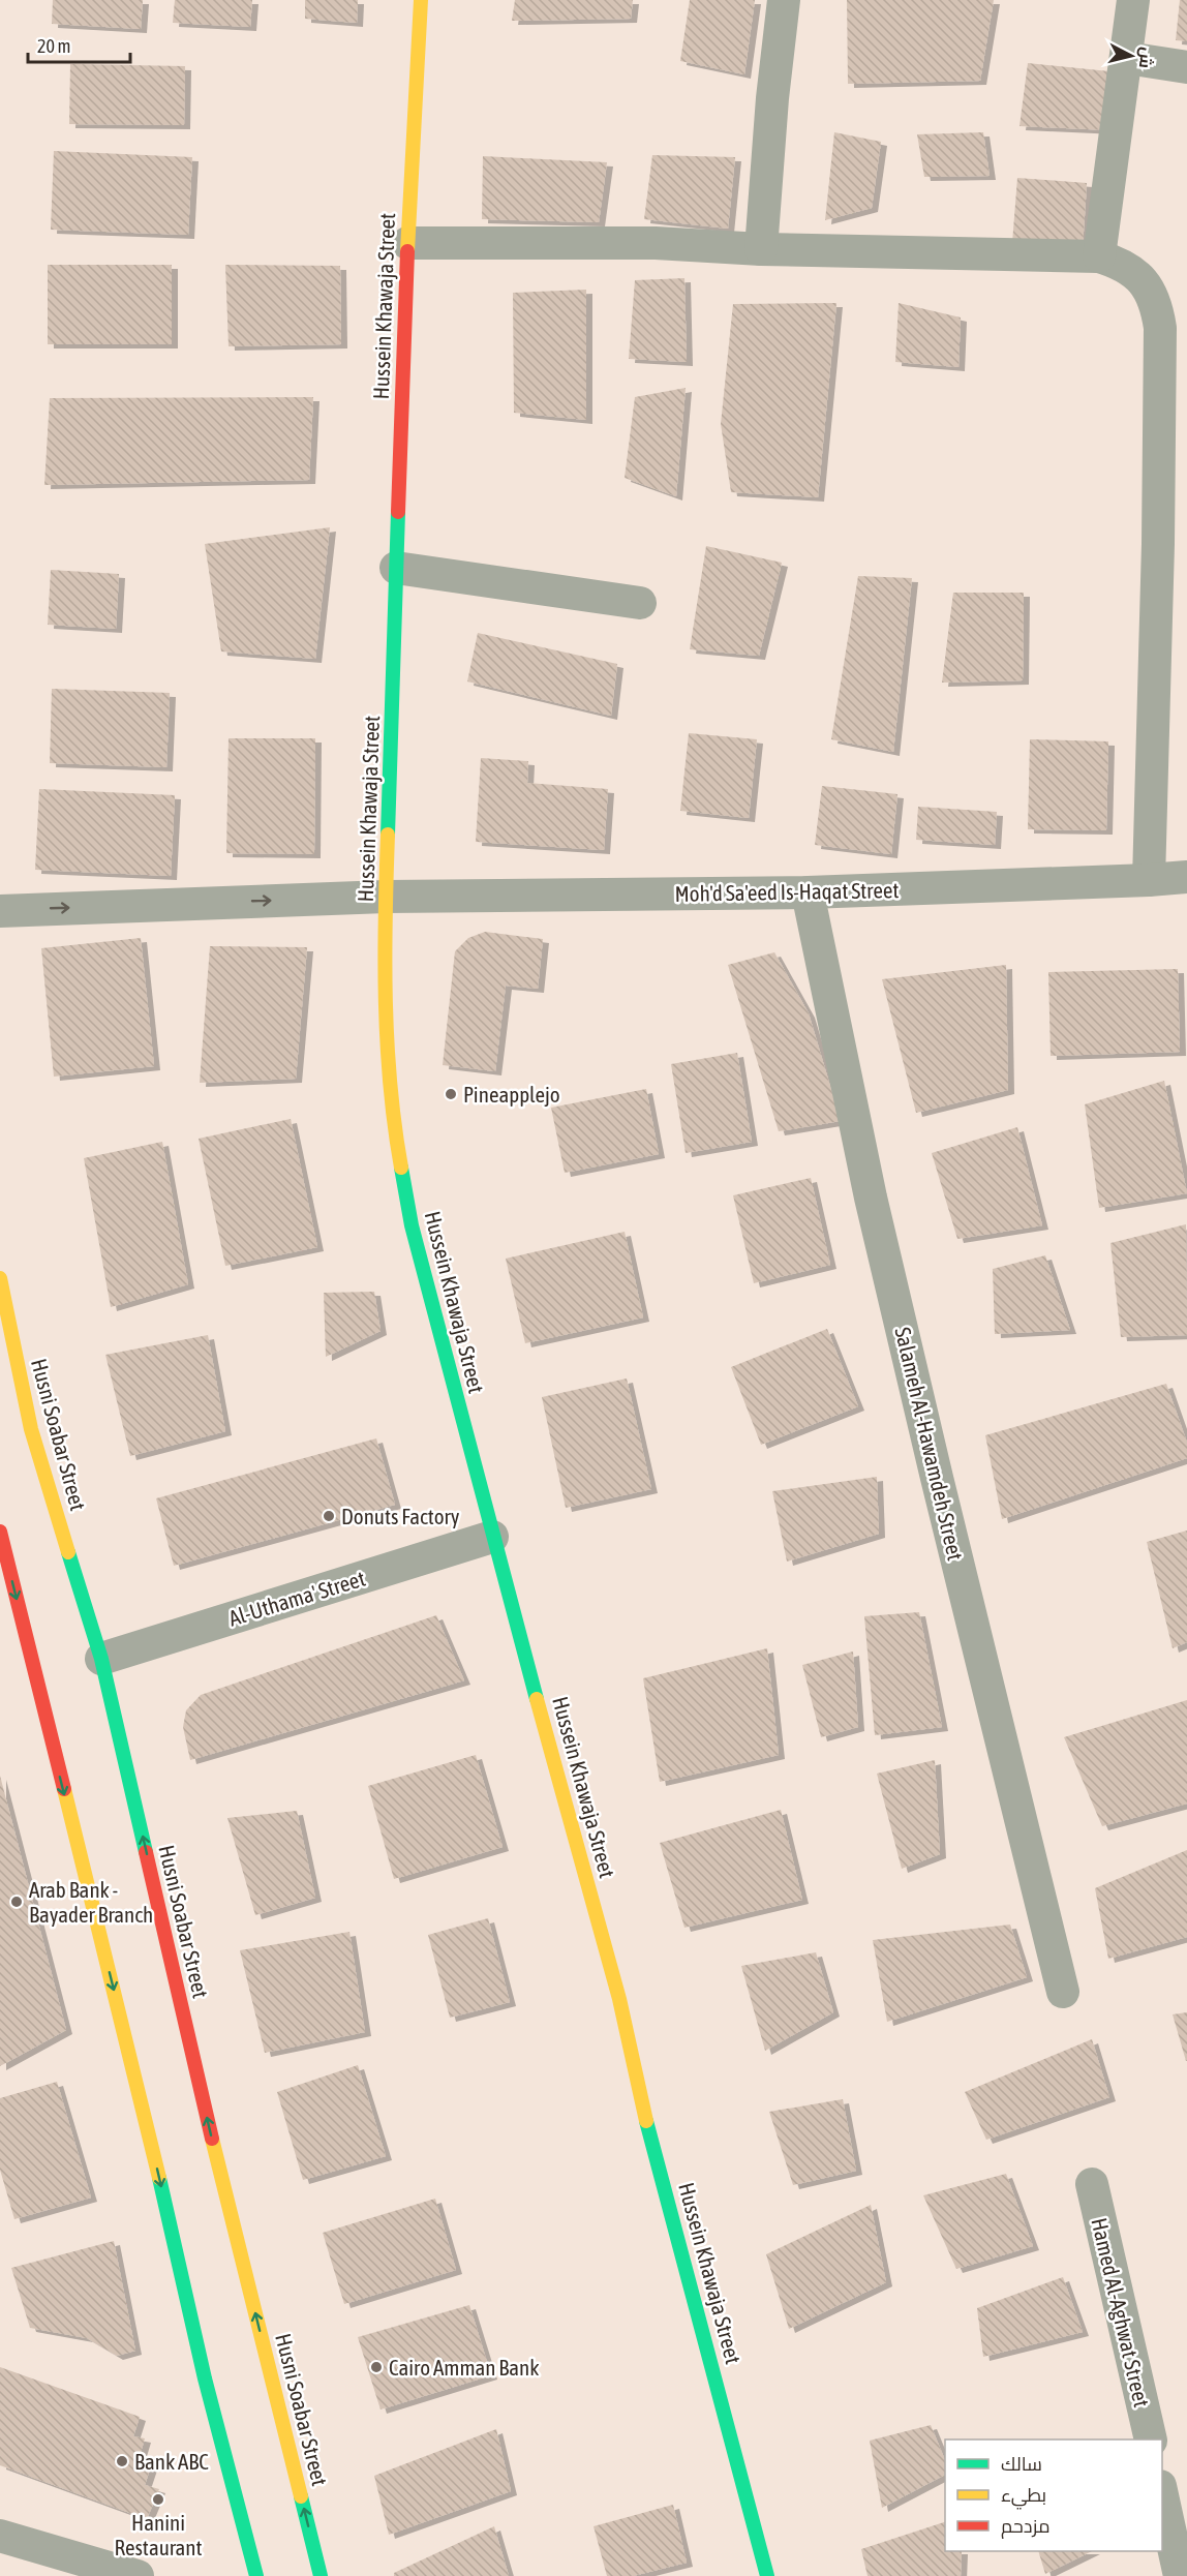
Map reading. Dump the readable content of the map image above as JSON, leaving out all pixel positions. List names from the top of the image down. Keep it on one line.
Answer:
{"streets":{"street":["Hussein Khawaja Street","Moh'd Sa'eed Is-Haqat Street","Husni Soabar Street","Salameh Al-Hawamdeh Street","Al-Uthama' Street","Hamed Al-Aghwat Street"]},"crossings":[["Hussein Khawaja Street","Moh'd Sa'eed Is-Haqat Street"],["Hussein Khawaja Street","Al-Uthama' Street"],["Moh'd Sa'eed Is-Haqat Street","Salameh Al-Hawamdeh Street"],["Husni Soabar Street","Al-Uthama' Street"]],"places":["Pineapplejo","Donuts Factory","Arab Bank - Bayader Branch","Cairo Amman Bank","Bank ABC","Hanini Restaurant"],"legend":["سالك","بطيء","مزدحم"],"scale_bar":"20 m","north":"right"}
